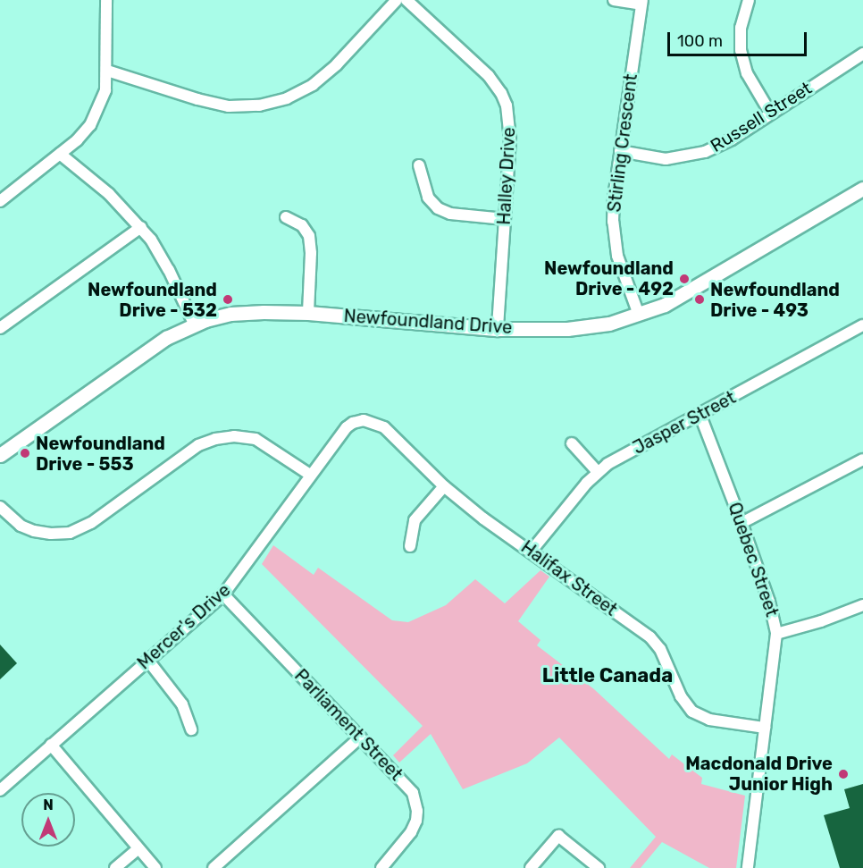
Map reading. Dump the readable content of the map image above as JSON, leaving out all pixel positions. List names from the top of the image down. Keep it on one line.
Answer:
{"streets":{"street":["Russell Street","Stirling Crescent","Halley Drive","Newfoundland Drive","Jasper Street","Quebec Street","Halifax Street","Mercer's Drive","Parliament Street"]},"crossings":[["Russell Street","Stirling Crescent"],["Stirling Crescent","Newfoundland Drive"],["Halley Drive","Newfoundland Drive"],["Jasper Street","Quebec Street"],["Jasper Street","Halifax Street"],["Quebec Street","Halifax Street"],["Halifax Street","Mercer's Drive"],["Mercer's Drive","Parliament Street"]],"districts":["Little Canada"],"places":["Newfoundland Drive - 492","Newfoundland Drive - 532","Newfoundland Drive - 493","Newfoundland Drive - 553","Macdonald Drive Junior High"],"scale_bar":"100 m","north":"top"}
